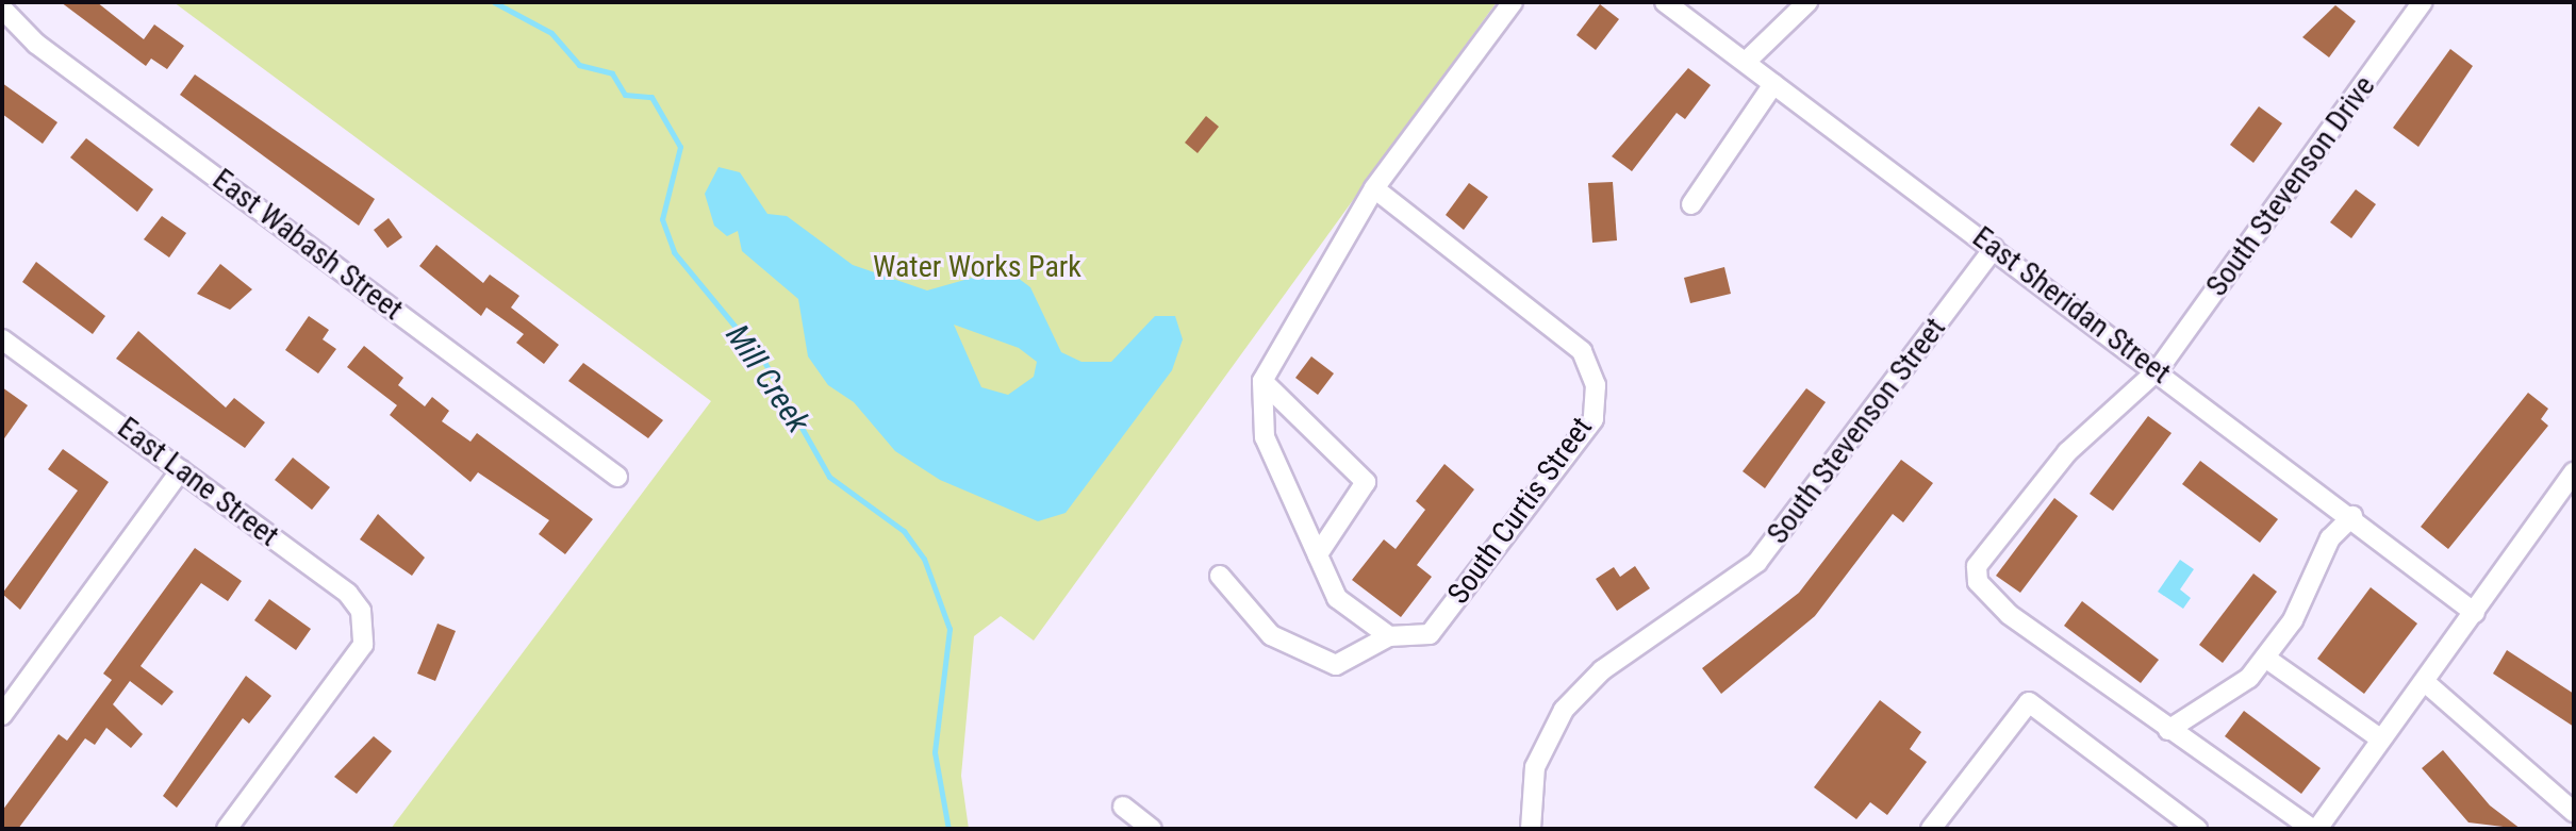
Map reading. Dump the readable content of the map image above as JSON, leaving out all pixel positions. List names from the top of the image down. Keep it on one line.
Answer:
{"streets":{"street":["South Stevenson Drive","East Wabash Street","East Sheridan Street","South Stevenson Street","East Lane Street","South Curtis Street"]},"crossings":[["South Stevenson Drive","East Sheridan Street"],["East Sheridan Street","South Stevenson Street"]],"water":["Mill Creek"],"parks":["Water Works Park"]}
